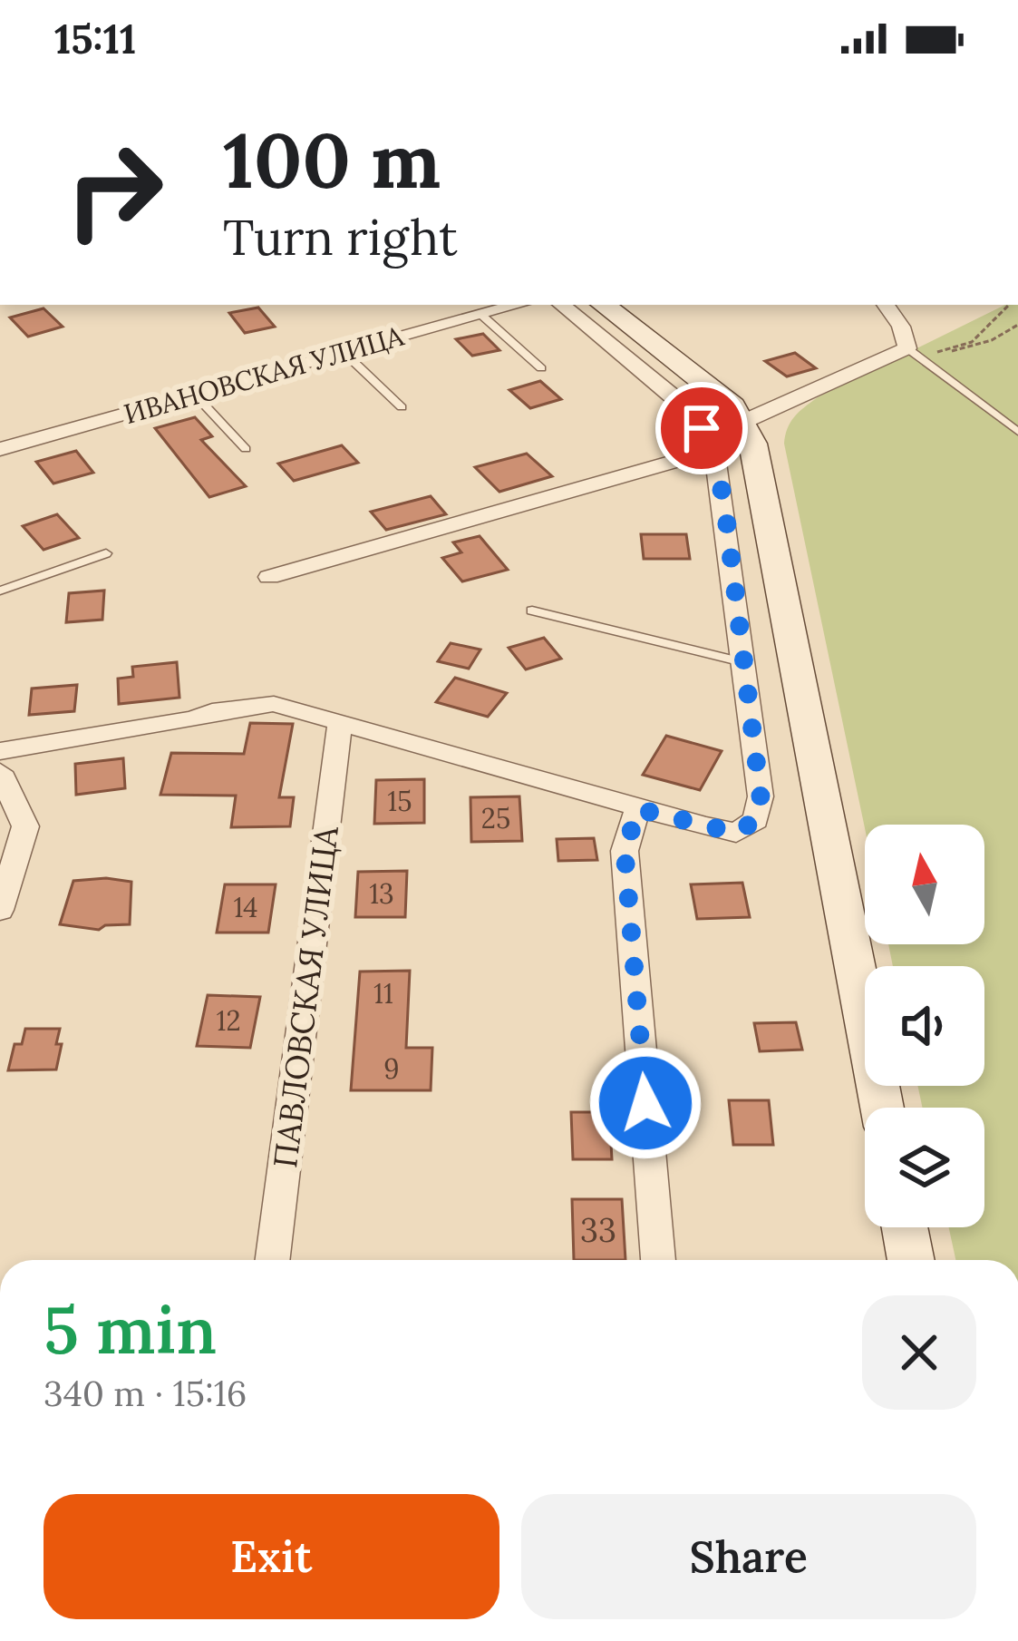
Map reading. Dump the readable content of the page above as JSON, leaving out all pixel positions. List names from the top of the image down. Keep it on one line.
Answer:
{"streets":{"street":["ИВАНОВСКАЯ УЛИЦА","ПАВЛОВСКАЯ УЛИЦА"]},"house_numbers":["15","25","13","14","11","12","9","33"],"north":"top","page":{"status":"15:11","turn":["100 m","Turn right"],"heading":["5 min","340 m · 15:16"],"buttons":["Exit","Share"]}}
